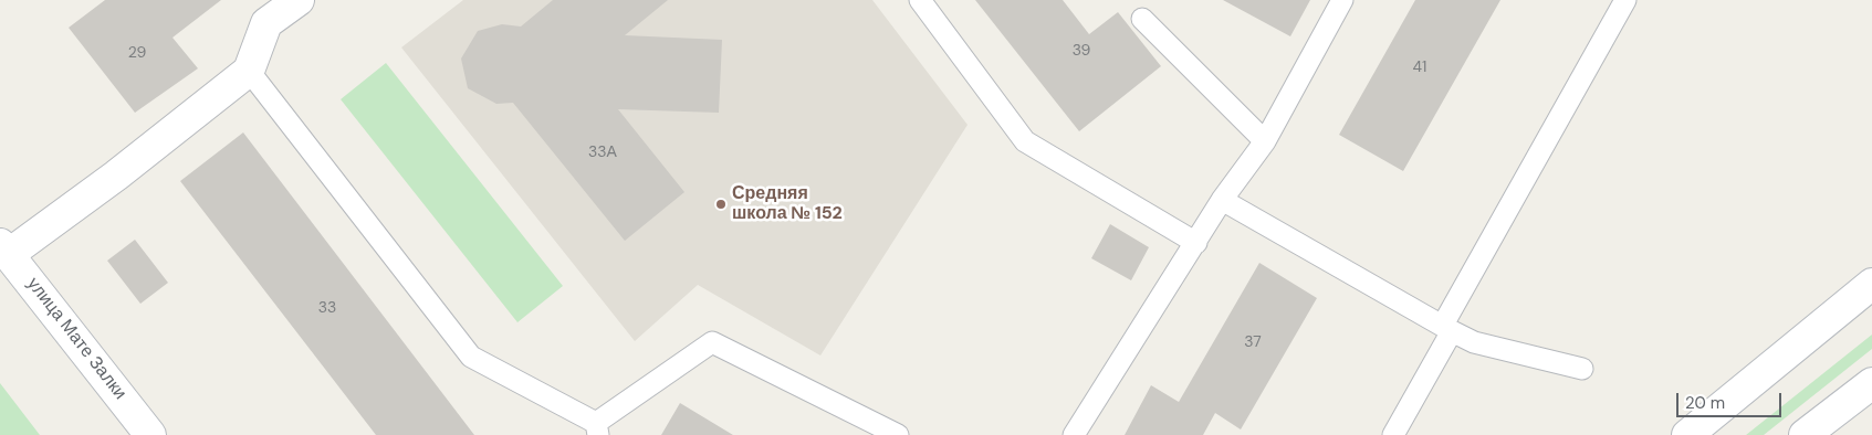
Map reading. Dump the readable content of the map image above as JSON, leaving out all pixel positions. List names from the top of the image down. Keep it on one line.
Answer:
{"streets":{"street":["улица Мате Залки"]},"places":["Средняя школа № 152"],"house_numbers":["39","29","41","33А","33","37"],"scale_bar":"20 m"}
